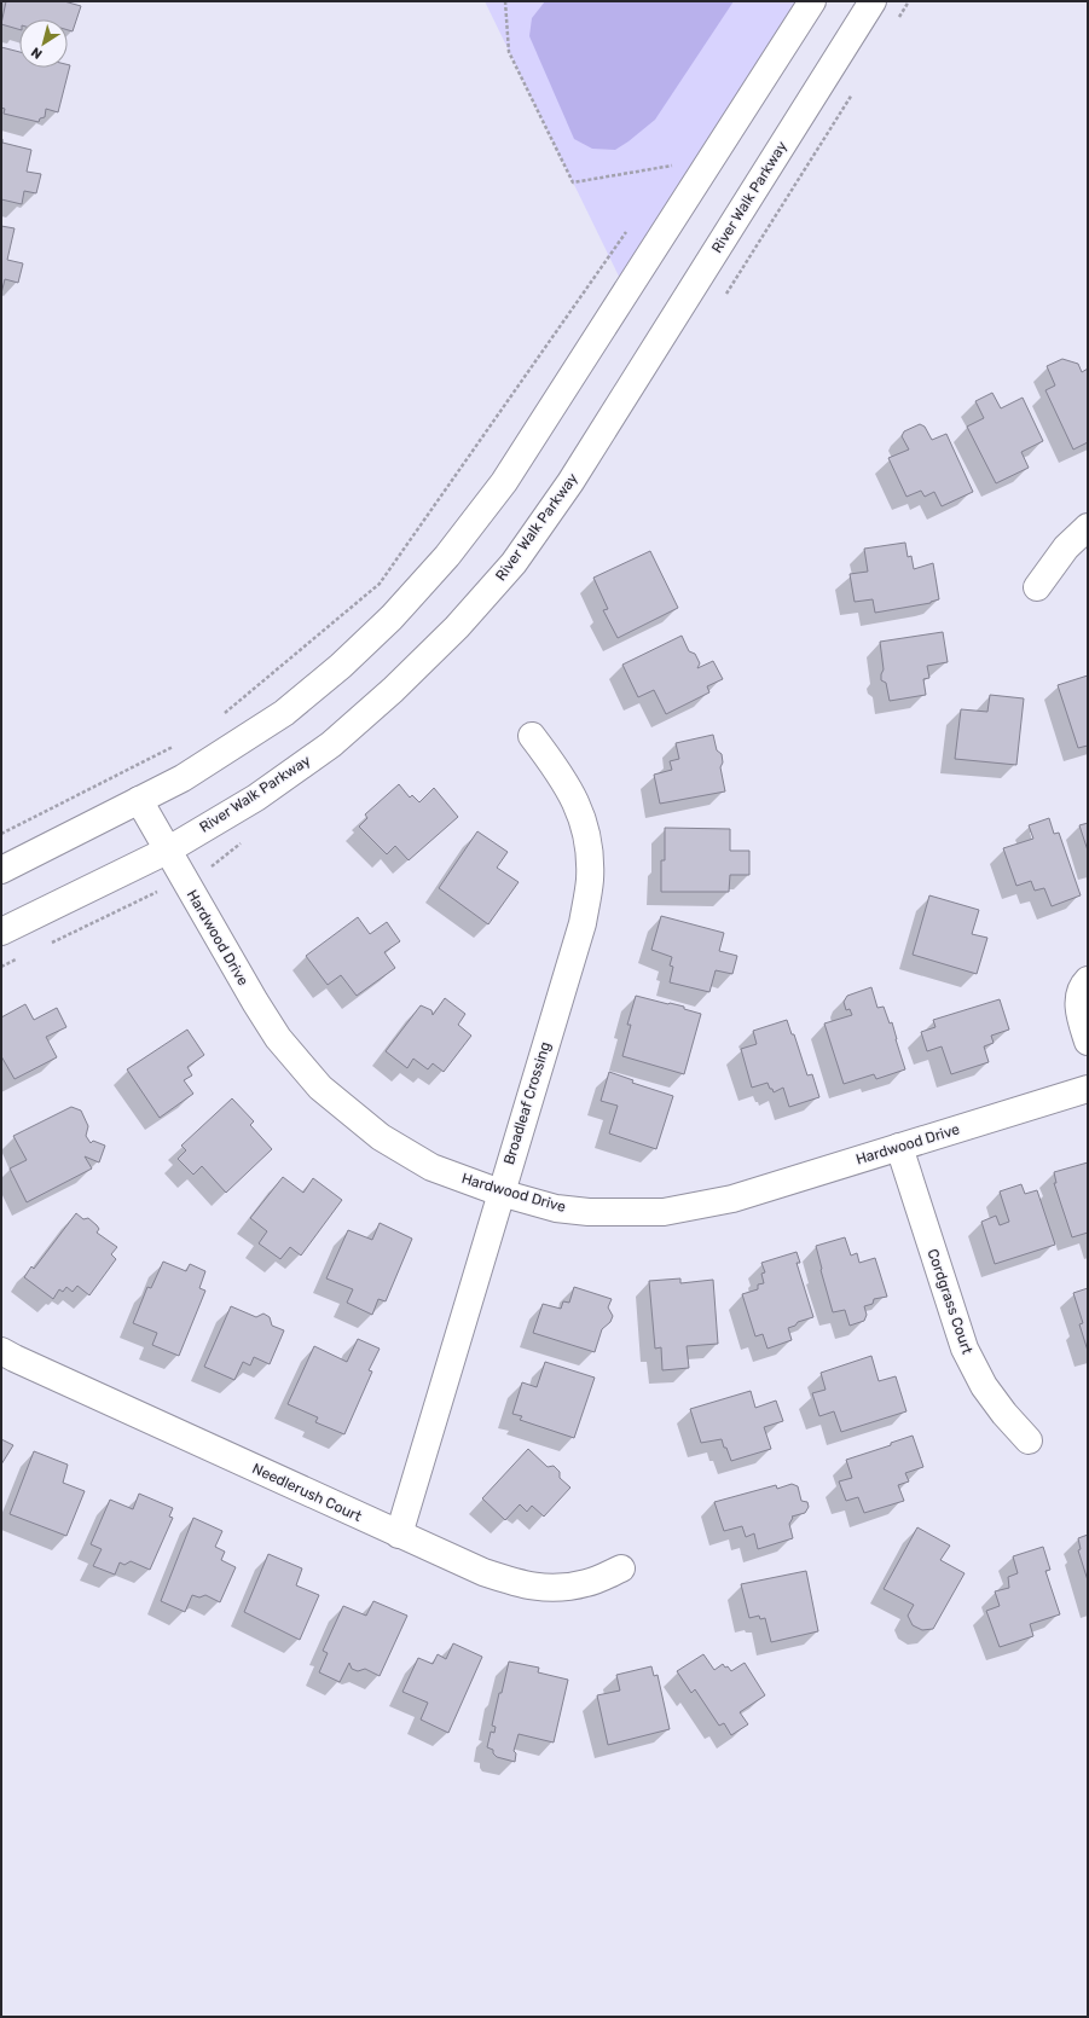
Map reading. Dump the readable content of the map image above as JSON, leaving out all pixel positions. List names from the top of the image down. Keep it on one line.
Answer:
{"streets":{"street":["River Walk Parkway","Hardwood Drive","Broadleaf Crossing","Cordgrass Court","Needlerush Court"]},"crossings":[["River Walk Parkway","Hardwood Drive"],["Hardwood Drive","Broadleaf Crossing"],["Hardwood Drive","Cordgrass Court"],["Broadleaf Crossing","Needlerush Court"]],"north":"bottom left"}
